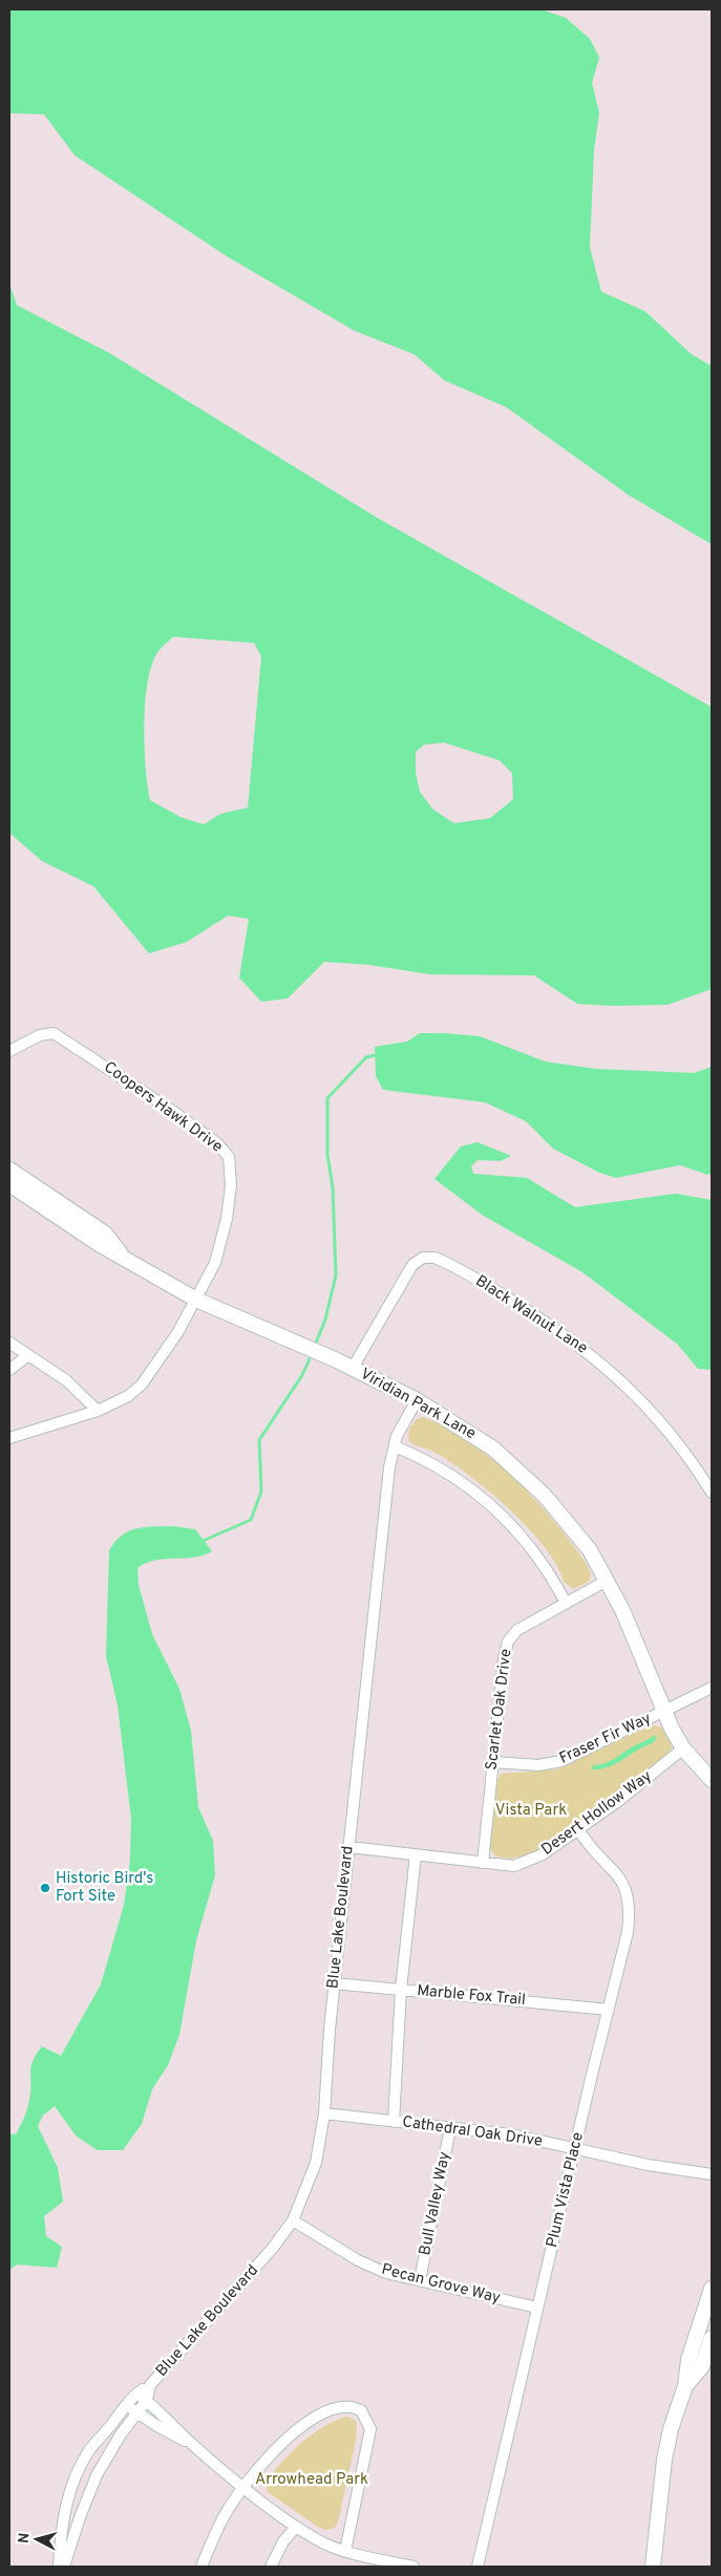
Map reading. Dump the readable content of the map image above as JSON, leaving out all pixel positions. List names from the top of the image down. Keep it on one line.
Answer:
{"streets":{"street":["Coopers Hawk Drive","Black Walnut Lane","Viridian Park Lane","Scarlet Oak Drive","Fraser Fir Way","Desert Hollow Way","Blue Lake Boulevard","Marble Fox Trail","Cathedral Oak Drive","Plum Vista Place","Bull Valley Way","Pecan Grove Way"]},"crossings":[["Coopers Hawk Drive","Viridian Park Lane"],["Black Walnut Lane","Viridian Park Lane"],["Viridian Park Lane","Scarlet Oak Drive"],["Viridian Park Lane","Fraser Fir Way"],["Viridian Park Lane","Desert Hollow Way"],["Viridian Park Lane","Blue Lake Boulevard"],["Scarlet Oak Drive","Fraser Fir Way"],["Scarlet Oak Drive","Desert Hollow Way"],["Desert Hollow Way","Blue Lake Boulevard"],["Desert Hollow Way","Plum Vista Place"],["Blue Lake Boulevard","Marble Fox Trail"],["Blue Lake Boulevard","Cathedral Oak Drive"],["Blue Lake Boulevard","Pecan Grove Way"],["Marble Fox Trail","Plum Vista Place"],["Cathedral Oak Drive","Plum Vista Place"],["Cathedral Oak Drive","Bull Valley Way"],["Plum Vista Place","Pecan Grove Way"],["Bull Valley Way","Pecan Grove Way"]],"parks":["Vista Park","Arrowhead Park"],"places":["Historic Bird's Fort Site"],"north":"left"}
